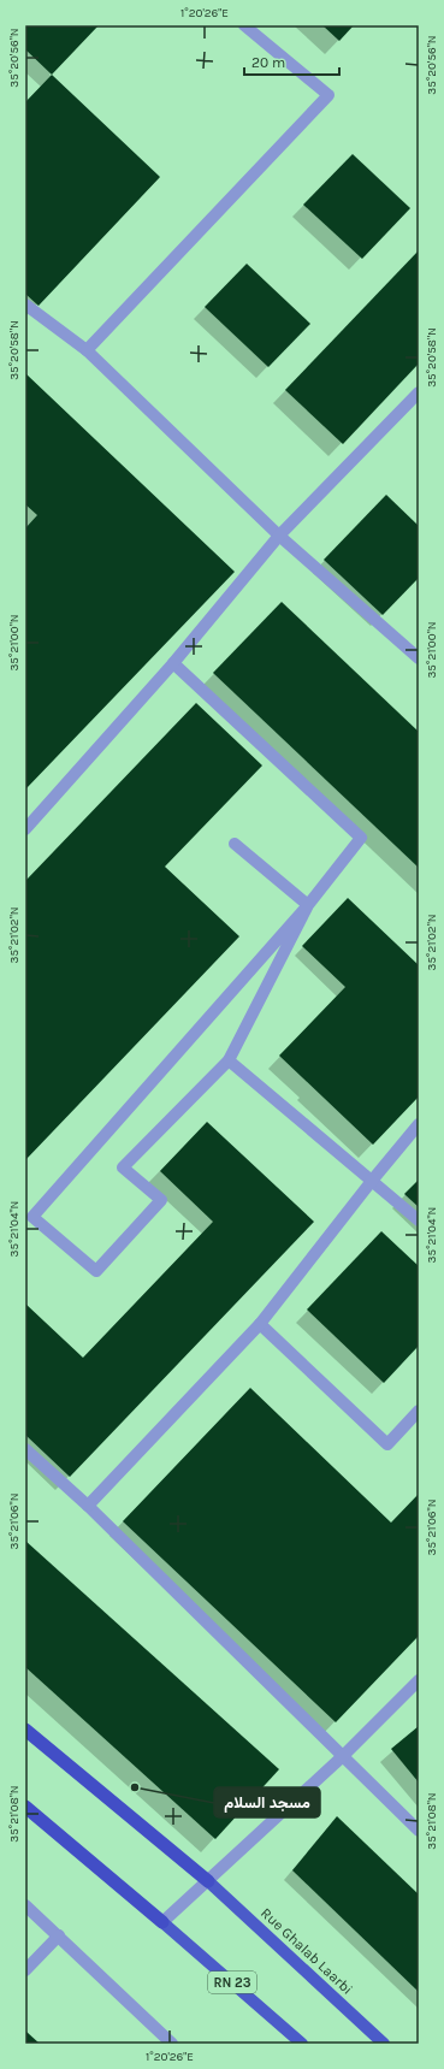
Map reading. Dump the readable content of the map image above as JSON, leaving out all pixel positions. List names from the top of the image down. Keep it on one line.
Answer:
{"streets":{"highway":["RN 23"],"main road":["Rue Ghalab Laarbi"]},"places":["مسجد السلام"],"scale_bar":"20 m","coordinates":["1°20'26\"E","35°20'56\"N","35°20'58\"N","35°21'00\"N","35°21'02\"N","35°21'04\"N","35°21'06\"N","35°21'08\"N"]}
